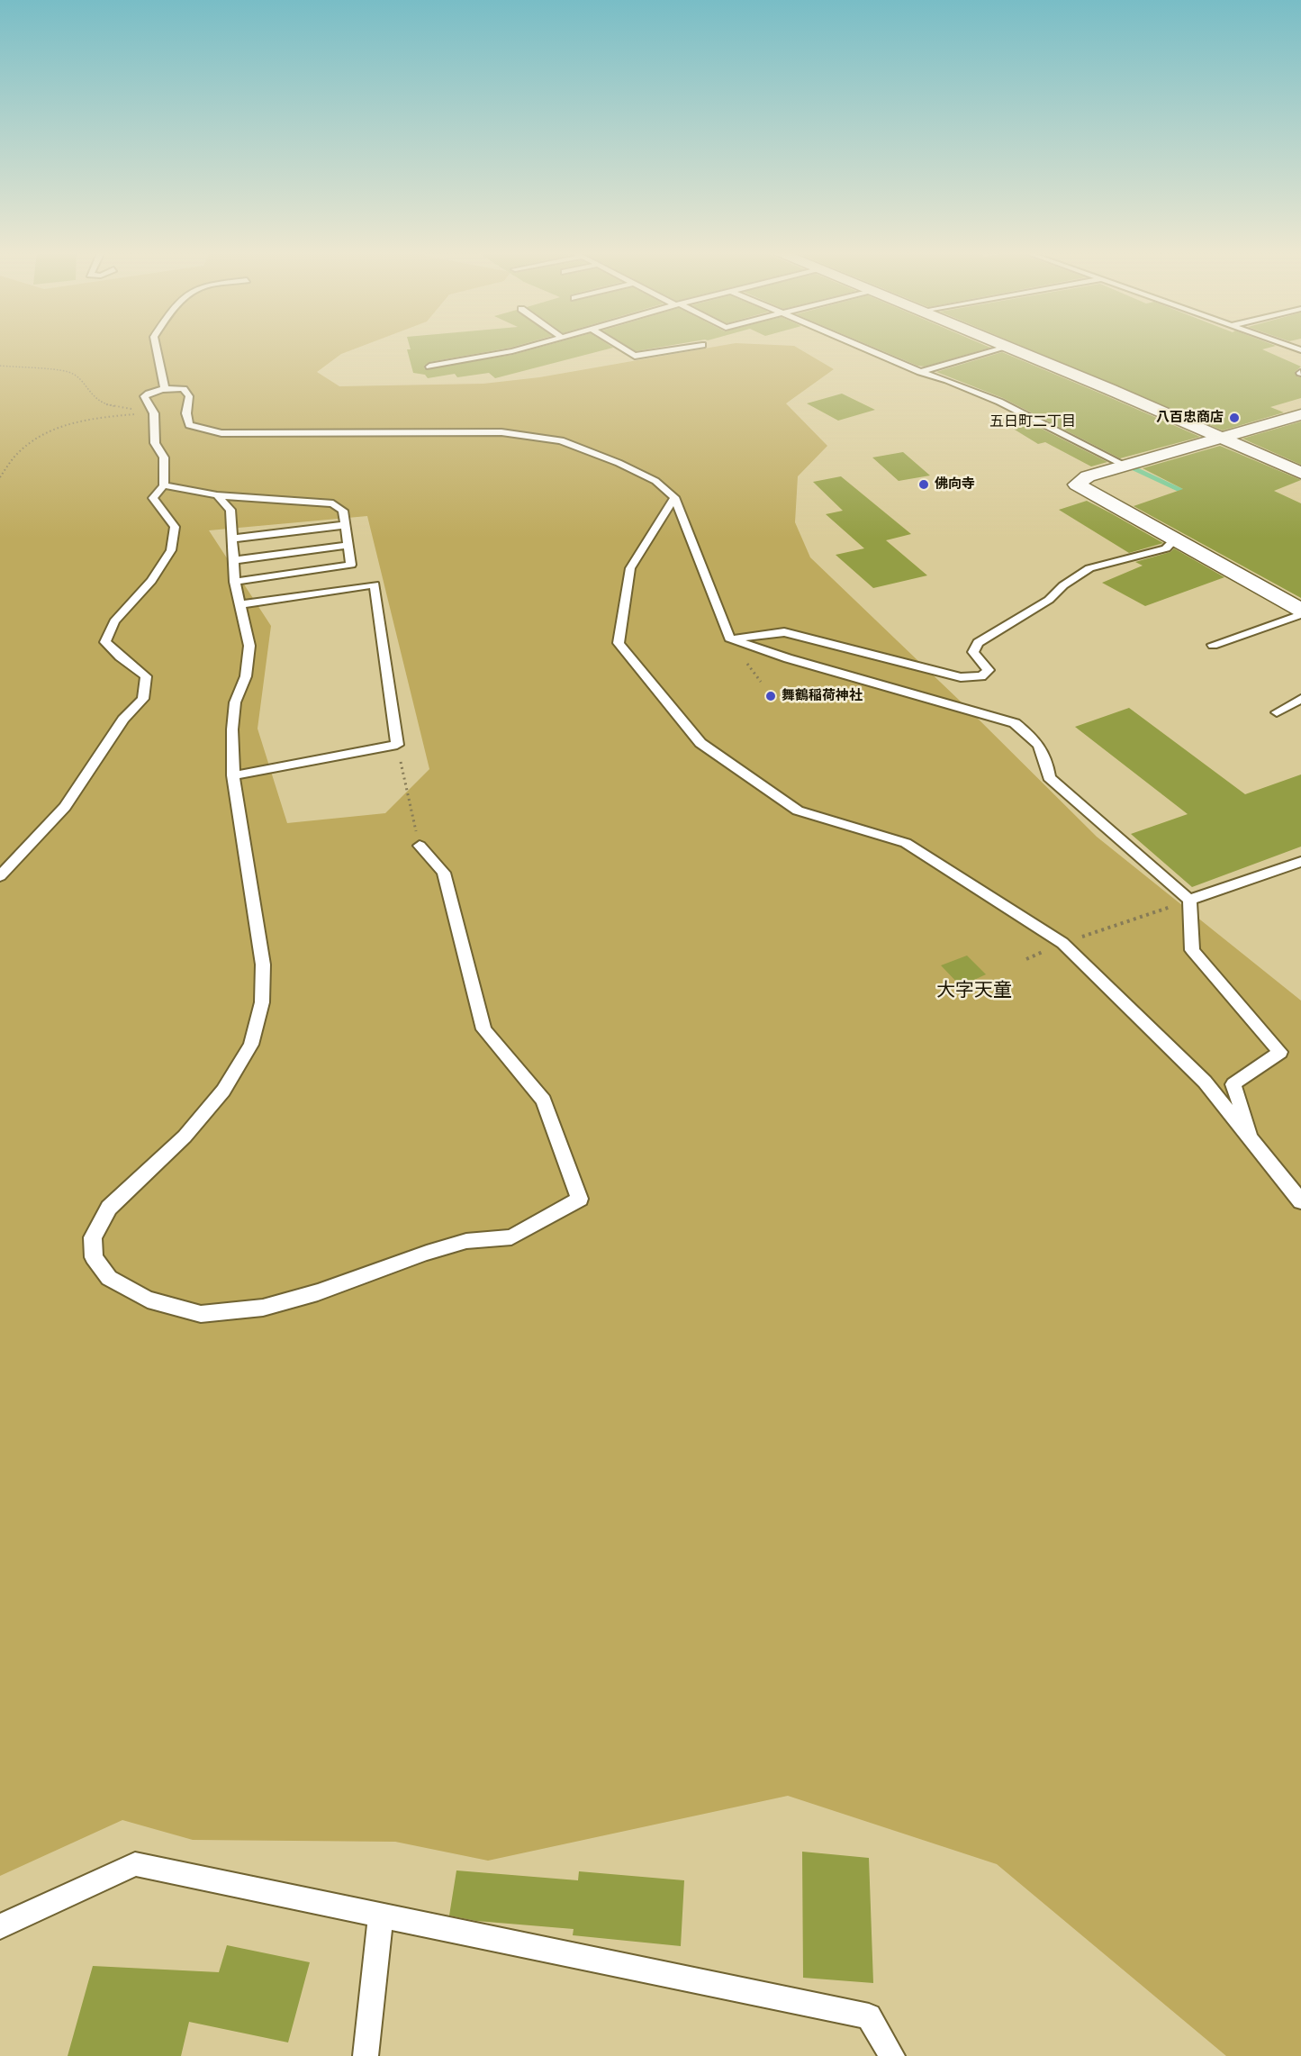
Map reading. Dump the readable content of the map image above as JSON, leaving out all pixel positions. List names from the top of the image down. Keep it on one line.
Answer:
{"districts":["五日町二丁目","大字天童"],"places":["八百忠商店","佛向寺","舞鶴稲荷神社"]}
